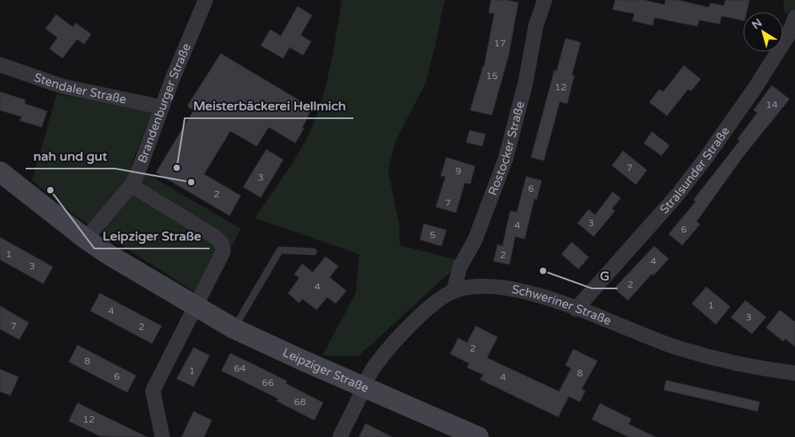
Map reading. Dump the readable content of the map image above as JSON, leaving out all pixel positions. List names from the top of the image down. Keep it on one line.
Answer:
{"streets":{"main road":["Leipziger Straße"],"street":["Stendaler Straße","Brandenburger Straße","Rostocker Straße","Stralsunder Straße","Schweriner Straße"]},"crossings":[["Stendaler Straße","Brandenburger Straße"],["Brandenburger Straße","Leipziger Straße"],["Rostocker Straße","Schweriner Straße"],["Stralsunder Straße","Schweriner Straße"],["Schweriner Straße","Leipziger Straße"]],"places":["Meisterbäckerei Hellmich","nah und gut","Leipziger Straße","G"],"house_numbers":["17","15","12","14","7","9","3","6","2","7","3","4","6","5","1","2","4","3","2","4","1","4","3","7","2","2","8","64","1","8","6","4","66","68","12"],"north":"top left"}
